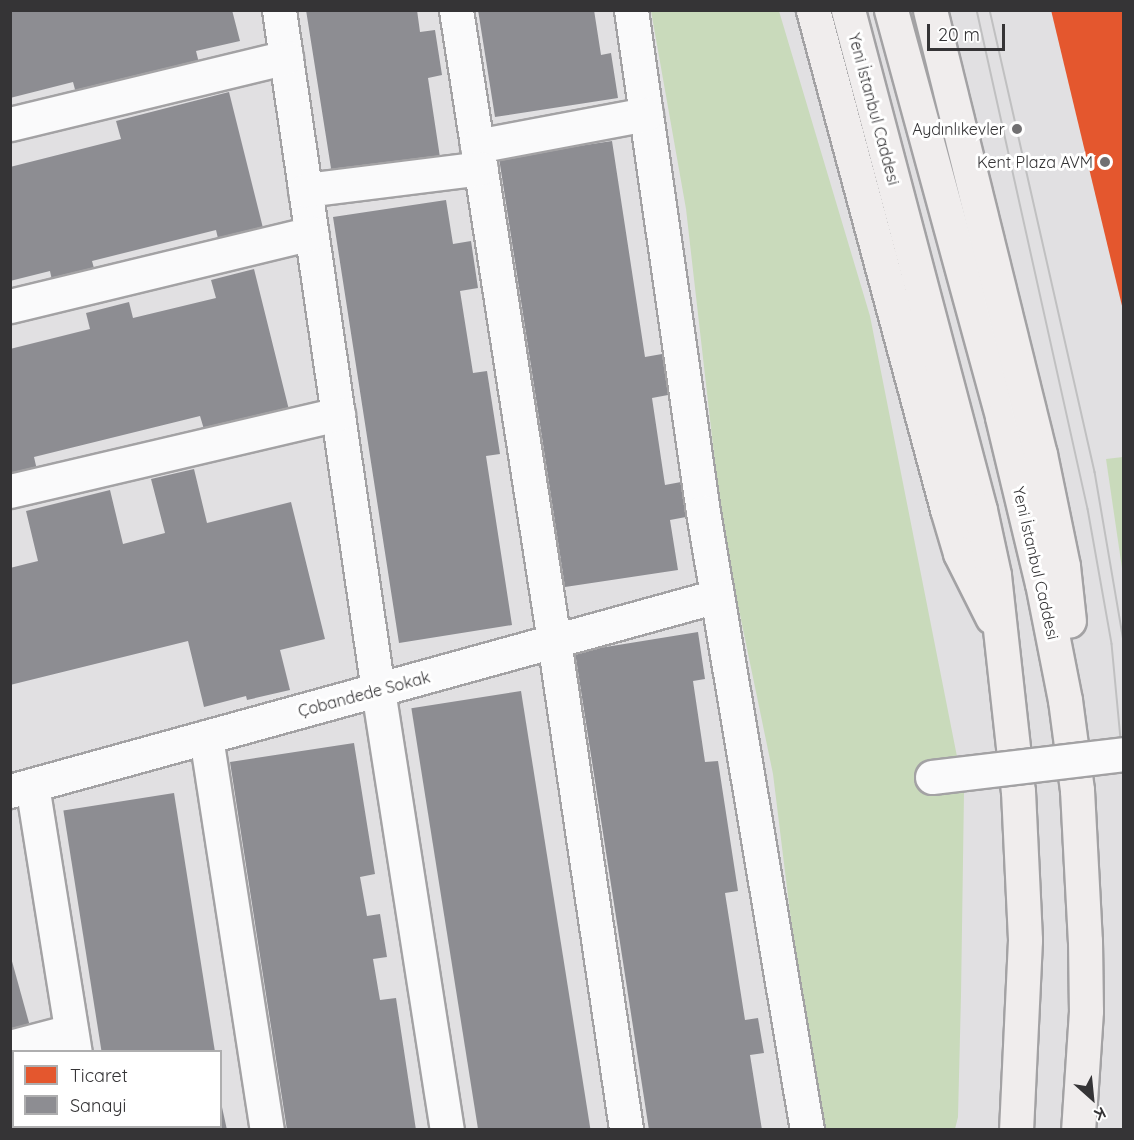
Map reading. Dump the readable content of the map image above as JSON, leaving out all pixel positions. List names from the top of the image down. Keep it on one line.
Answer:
{"streets":{"highway":["Yeni İstanbul Caddesi"],"street":["Çobandede Sokak"]},"places":["Aydınlıkevler","Kent Plaza AVM"],"legend":["Ticaret","Sanayi"],"scale_bar":"20 m","north":"bottom right"}
